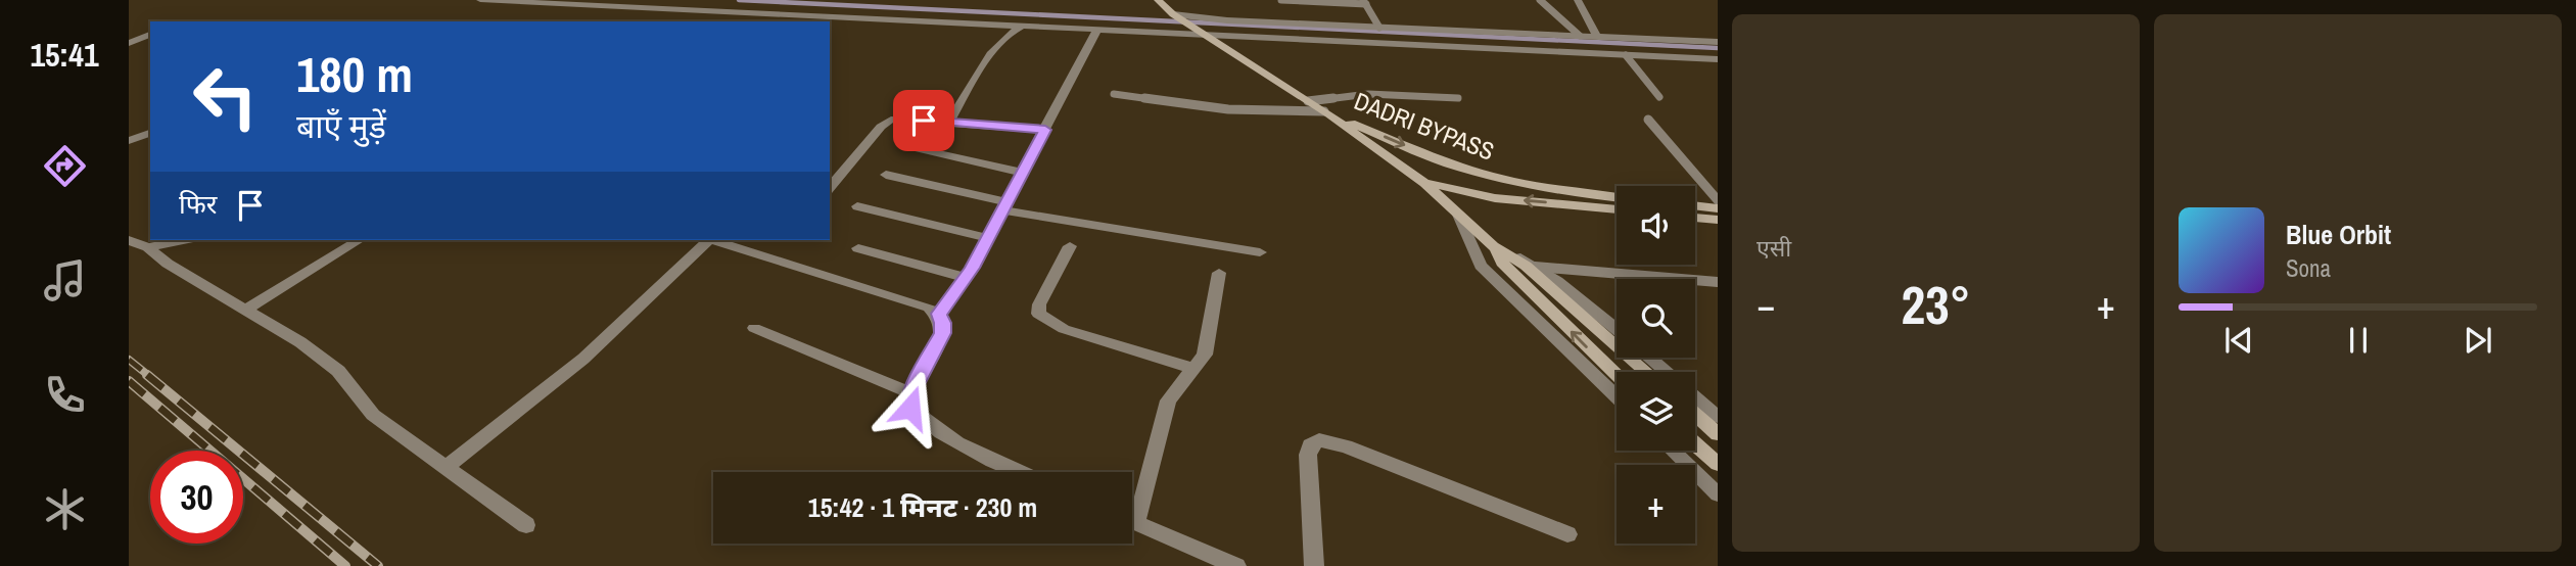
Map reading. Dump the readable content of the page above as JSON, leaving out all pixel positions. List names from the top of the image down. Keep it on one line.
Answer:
{"streets":{"main road":["DADRI BYPASS"]},"page":{"tabs":"15:41","tile":"एसी","turn":["180 m","बाएँ मुड़ें"],"then":"फिर","map_buttons":"+","song":["Blue Orbit","Sona"],"heat":["−","23°","+"],"limit":"30","trip":"15:42 · 1 मिनट · 230 m"}}
